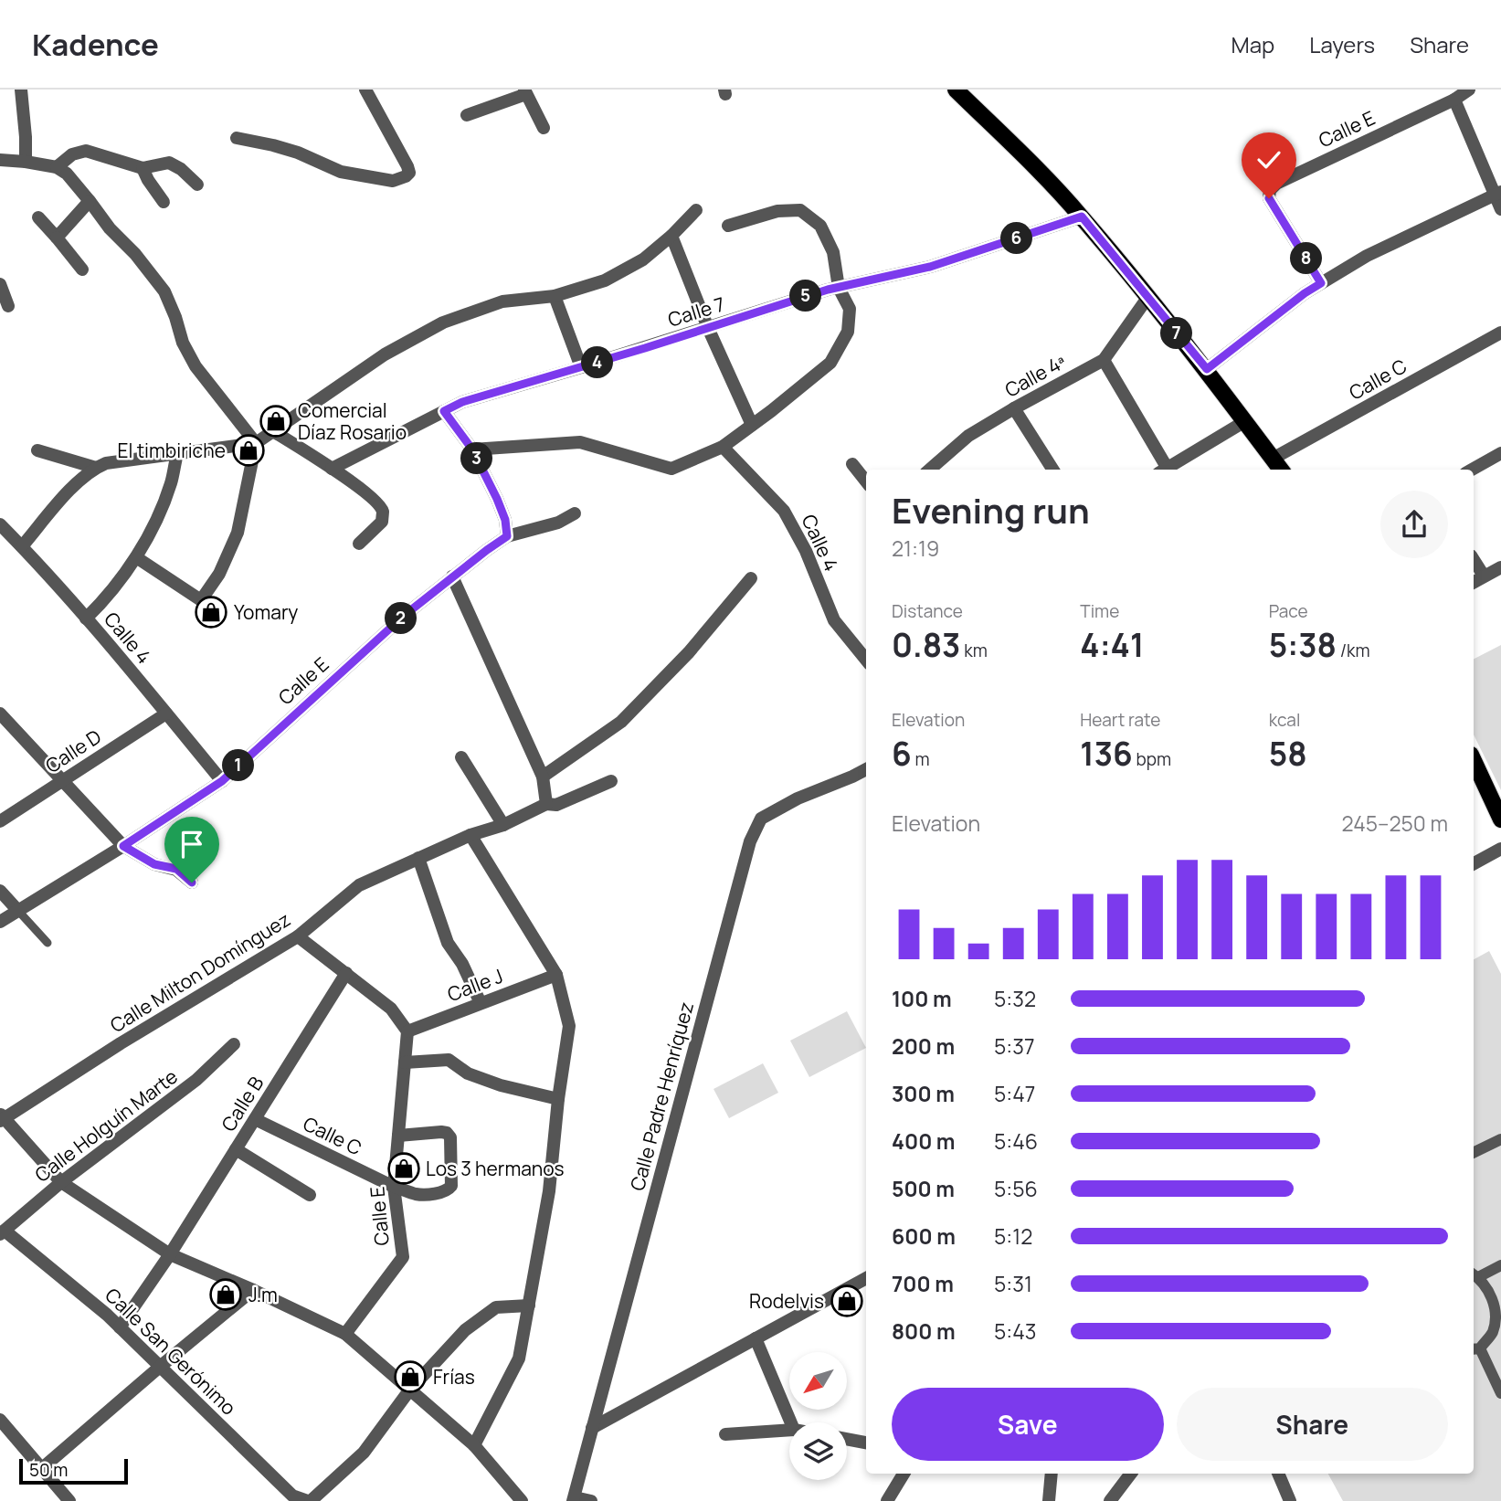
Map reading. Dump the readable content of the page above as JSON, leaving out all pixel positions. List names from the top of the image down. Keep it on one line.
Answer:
{"streets":{"street":["Calle E","Calle 7","Calle 4ª","Calle C","Calle 4","Calle D","Calle Milton Domínguez","Calle J","Calle Padre Henríquez","Calle B","Calle Holguín Marte","Calle San Gerónimo"]},"crossings":[["Calle E","Calle C"],["Calle E","Calle 4"],["Calle E","Calle J"],["Calle C","Calle B"],["Calle 4","Calle D"],["Calle B","Calle San Gerónimo"],["Calle Holguín Marte","Calle San Gerónimo"]],"places":{"shop":["Comercial Díaz Rosario","El timbiriche","Yomary","Los 3 hermanos","J.m","Rodelvis","Frías"]},"scale_bar":"50 m","north":"bottom left","page":{"header":"Kadence","nav":["Map","Layers","Share"],"pins":["6","8","5","7","4","3","2","1"],"heading":["Evening run","21:19"],"stats":[["Distance","0.83 km"],["Time","4:41"],["Pace","5:38 /km"],["Elevation","6 m"],["Heart rate","136 bpm"],["kcal","58"]],"chart":["Elevation","245–250 m"],"list":[{"name":"100 m","note":"5:32"},{"name":"200 m","note":"5:37"},{"name":"300 m","note":"5:47"},{"name":"400 m","note":"5:46"},{"name":"500 m","note":"5:56"},{"name":"600 m","note":"5:12"},{"name":"700 m","note":"5:31"},{"name":"800 m","note":"5:43"}],"buttons":["Save","Share"],"scale":"50 m"}}
